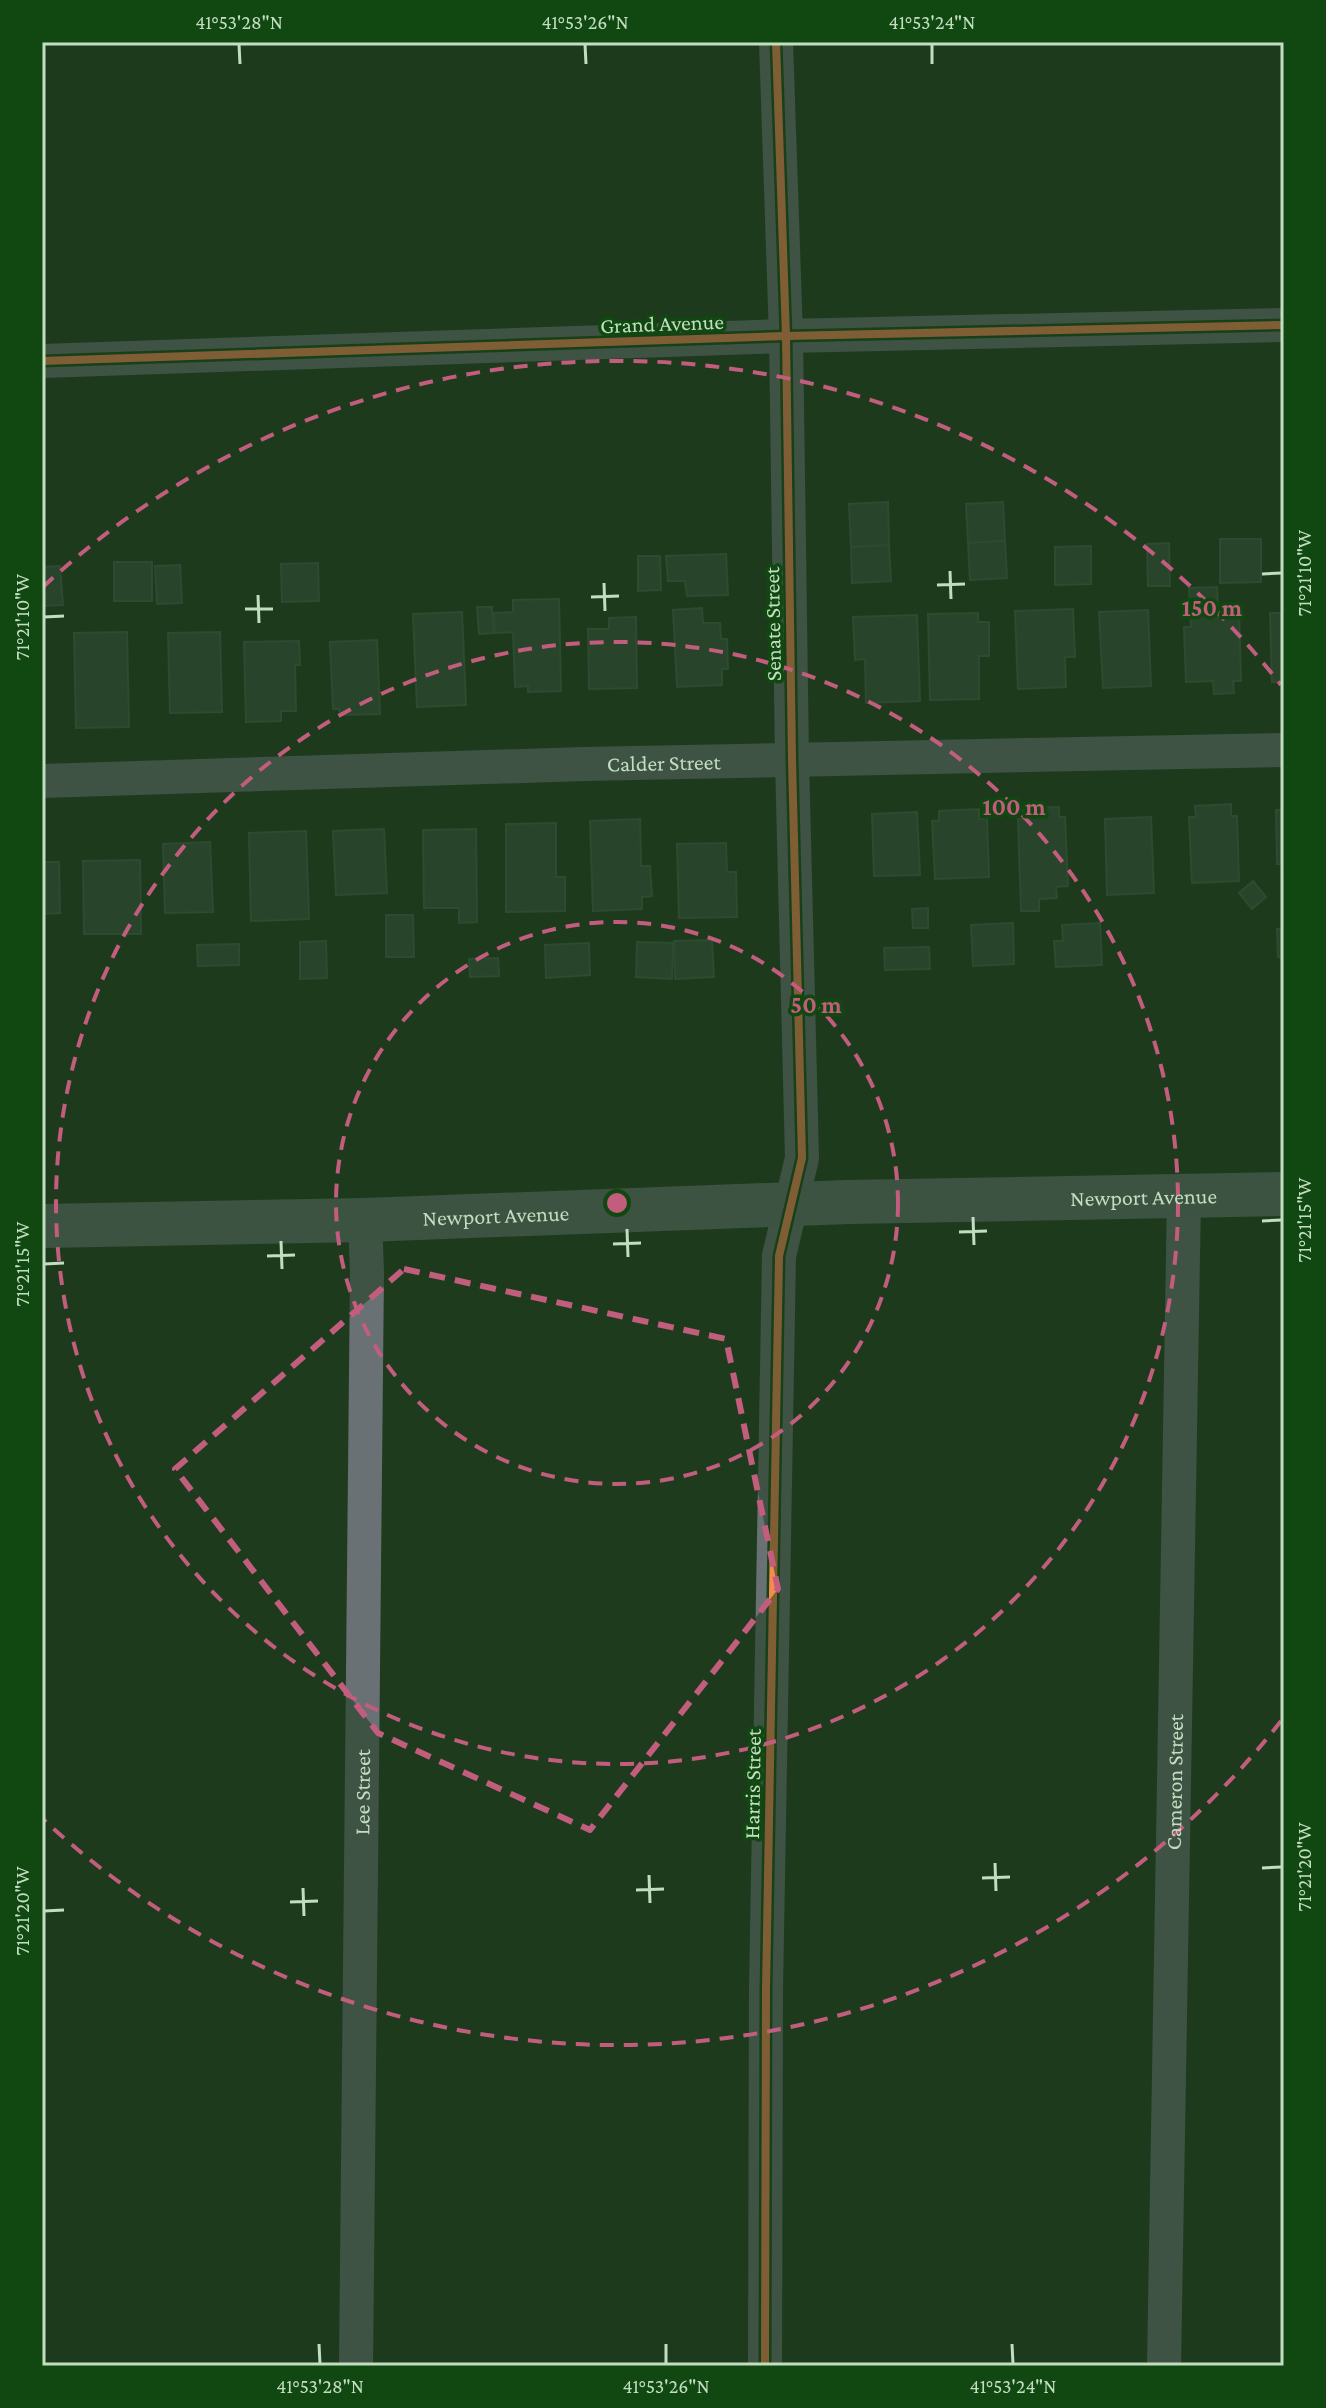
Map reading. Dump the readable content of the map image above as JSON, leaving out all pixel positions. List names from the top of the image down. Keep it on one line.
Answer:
{"streets":{"main road":["Newport Avenue"],"street":["Grand Avenue","Senate Street","Calder Street","Cameron Street","Harris Street","Lee Street"]},"crossings":[["Grand Avenue","Senate Street"],["Senate Street","Calder Street"],["Senate Street","Newport Avenue"],["Senate Street","Harris Street"],["Newport Avenue","Cameron Street"],["Newport Avenue","Harris Street"],["Newport Avenue","Lee Street"]],"coordinates":["41°53'28\"N","41°53'26\"N","41°53'24\"N","71°21'10\"W","71°21'15\"W","71°21'20\"W"],"rings":["150 m","100 m","50 m"]}
